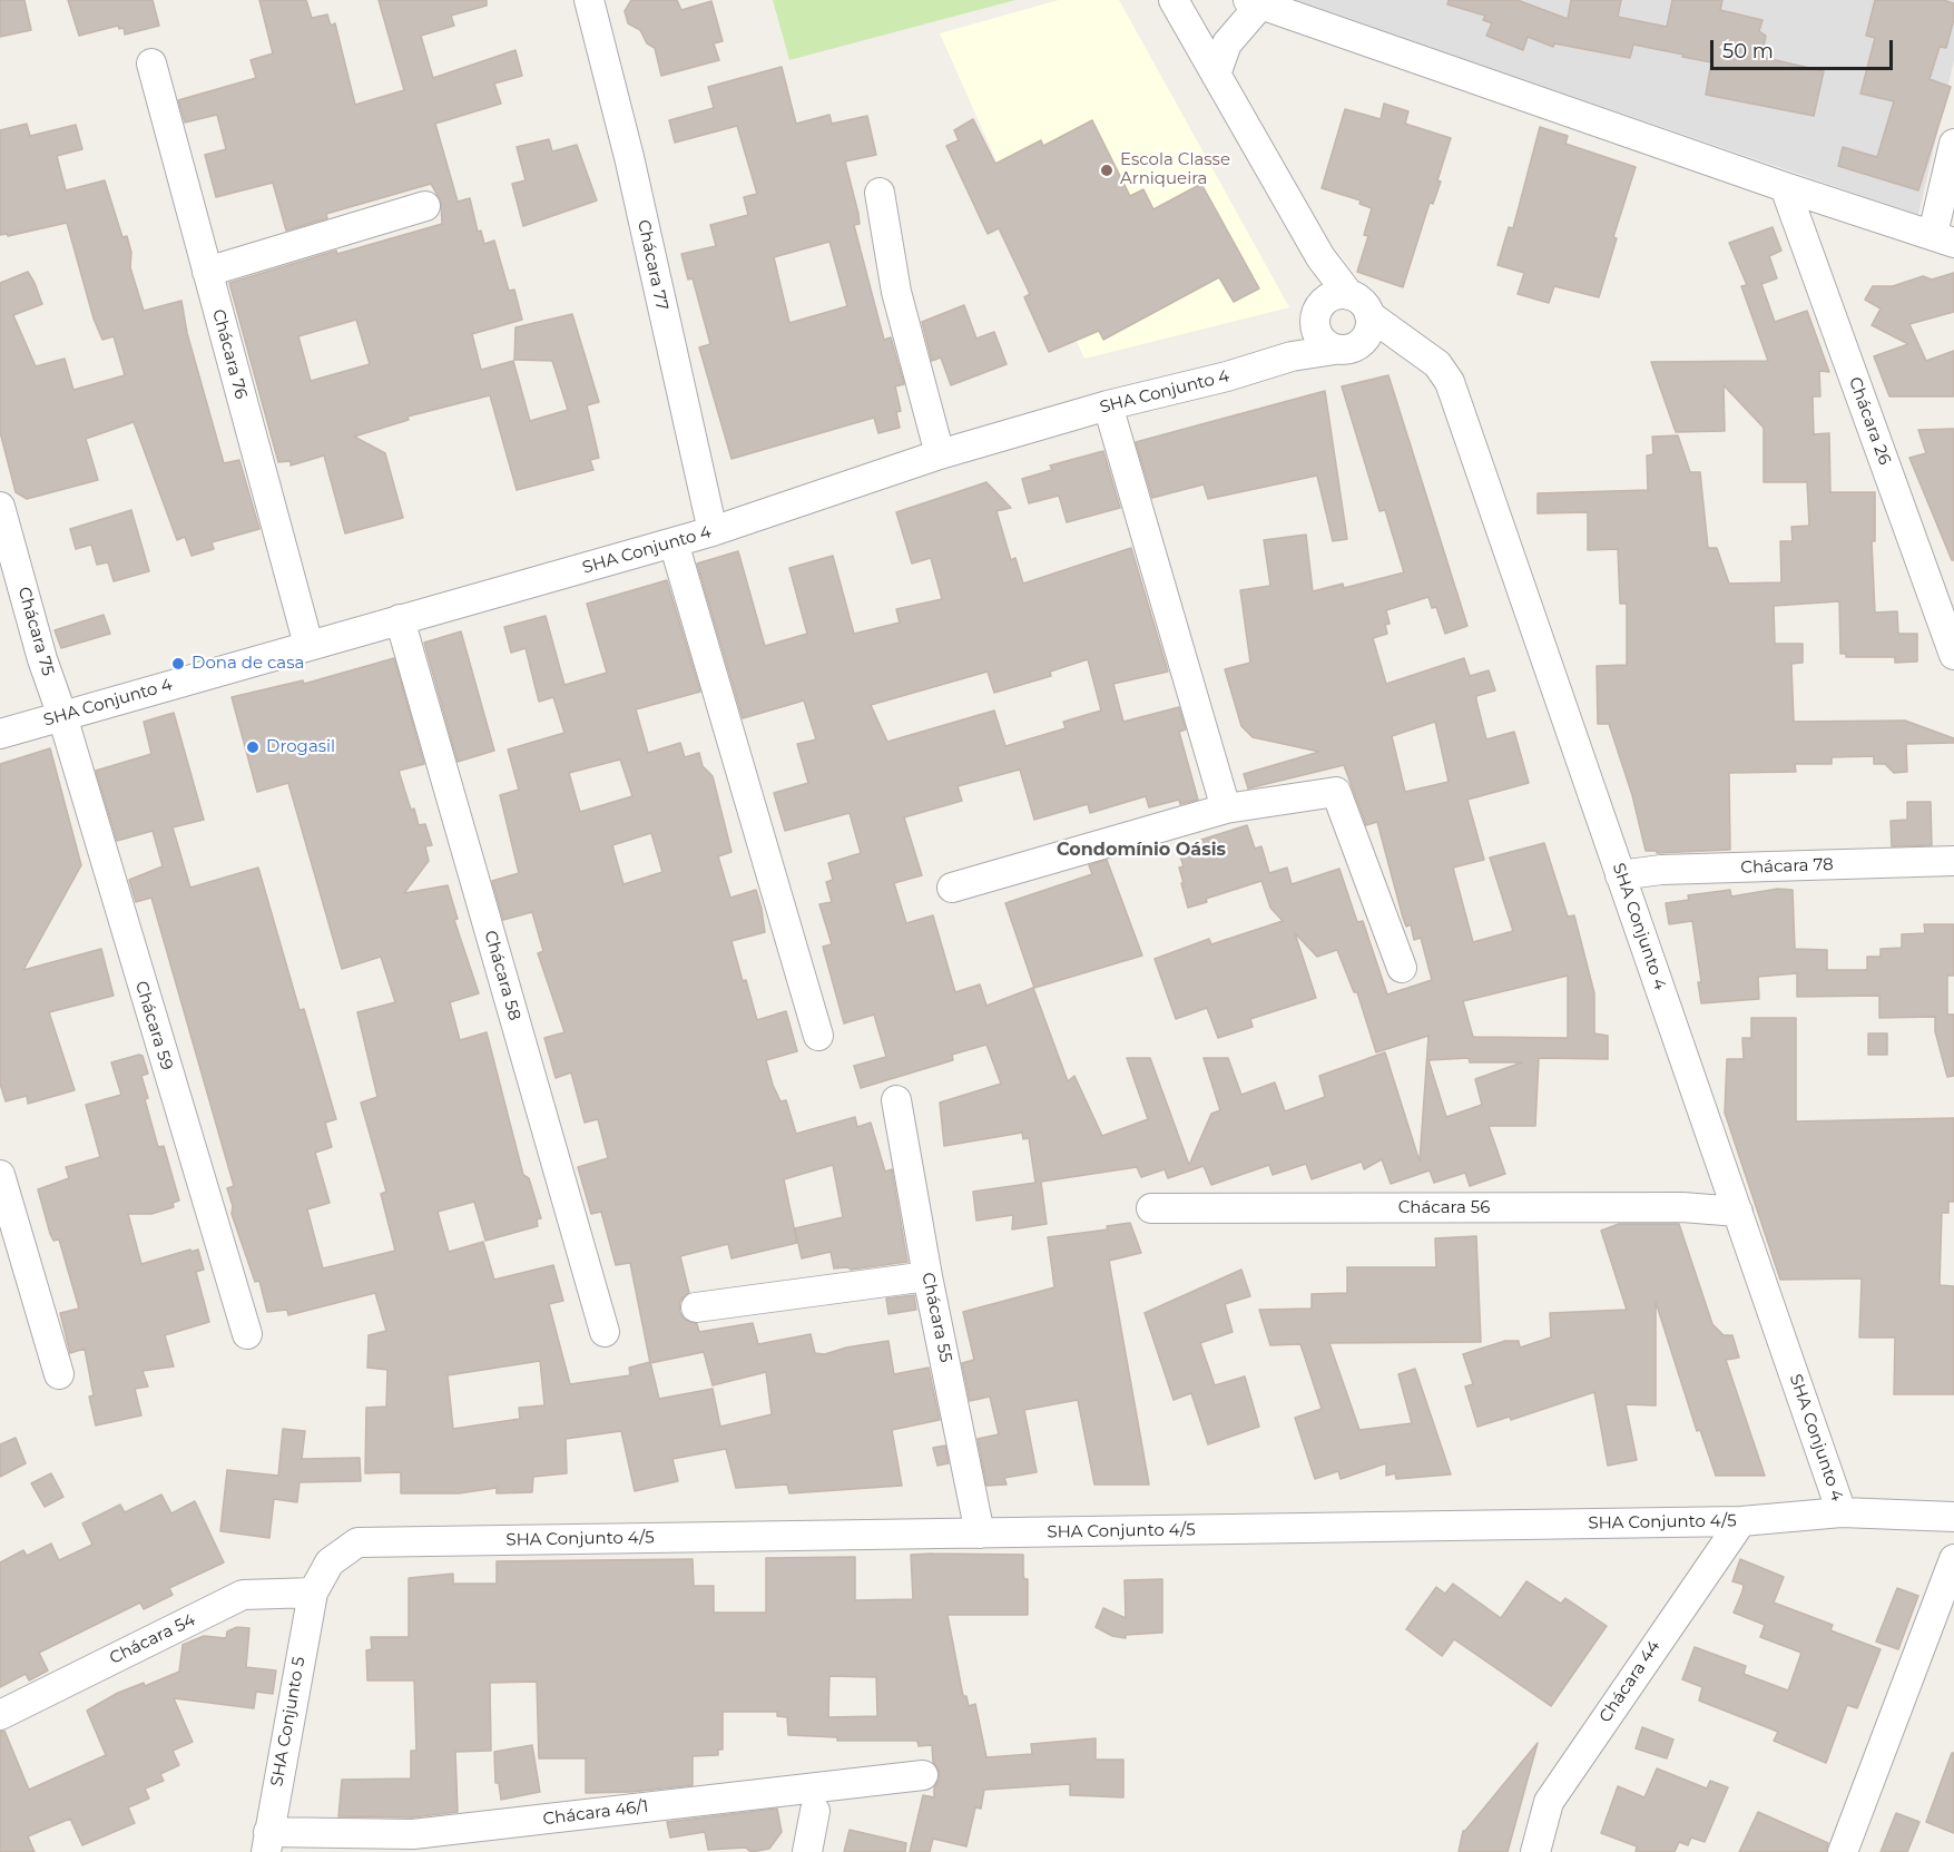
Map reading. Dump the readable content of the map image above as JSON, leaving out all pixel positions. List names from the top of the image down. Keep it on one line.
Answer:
{"streets":{"street":["Chácara 77","Chácara 76","SHA Conjunto 4","Chácara 26","Chácara 75","Chácara 78","Chácara 58","Chácara 59","Chácara 56","Chácara 55","SHA Conjunto 4/5","Chácara 54","Chácara 44","SHA Conjunto 5","Chácara 46/1"]},"crossings":[["Chácara 77","SHA Conjunto 4"],["Chácara 76","SHA Conjunto 4"],["SHA Conjunto 4","Chácara 75"],["SHA Conjunto 4","Chácara 78"],["SHA Conjunto 4","Chácara 58"],["SHA Conjunto 4","Chácara 59"],["SHA Conjunto 4","Chácara 56"],["SHA Conjunto 4","SHA Conjunto 4/5"],["Chácara 75","Chácara 59"],["Chácara 55","SHA Conjunto 4/5"],["SHA Conjunto 4/5","Chácara 54"],["SHA Conjunto 4/5","Chácara 44"],["SHA Conjunto 4/5","SHA Conjunto 5"],["Chácara 54","SHA Conjunto 5"],["SHA Conjunto 5","Chácara 46/1"]],"districts":["Condomínio Oásis"],"places":["Escola Classe Arniqueira","Dona de casa","Drogasil"],"scale_bar":"50 m"}
